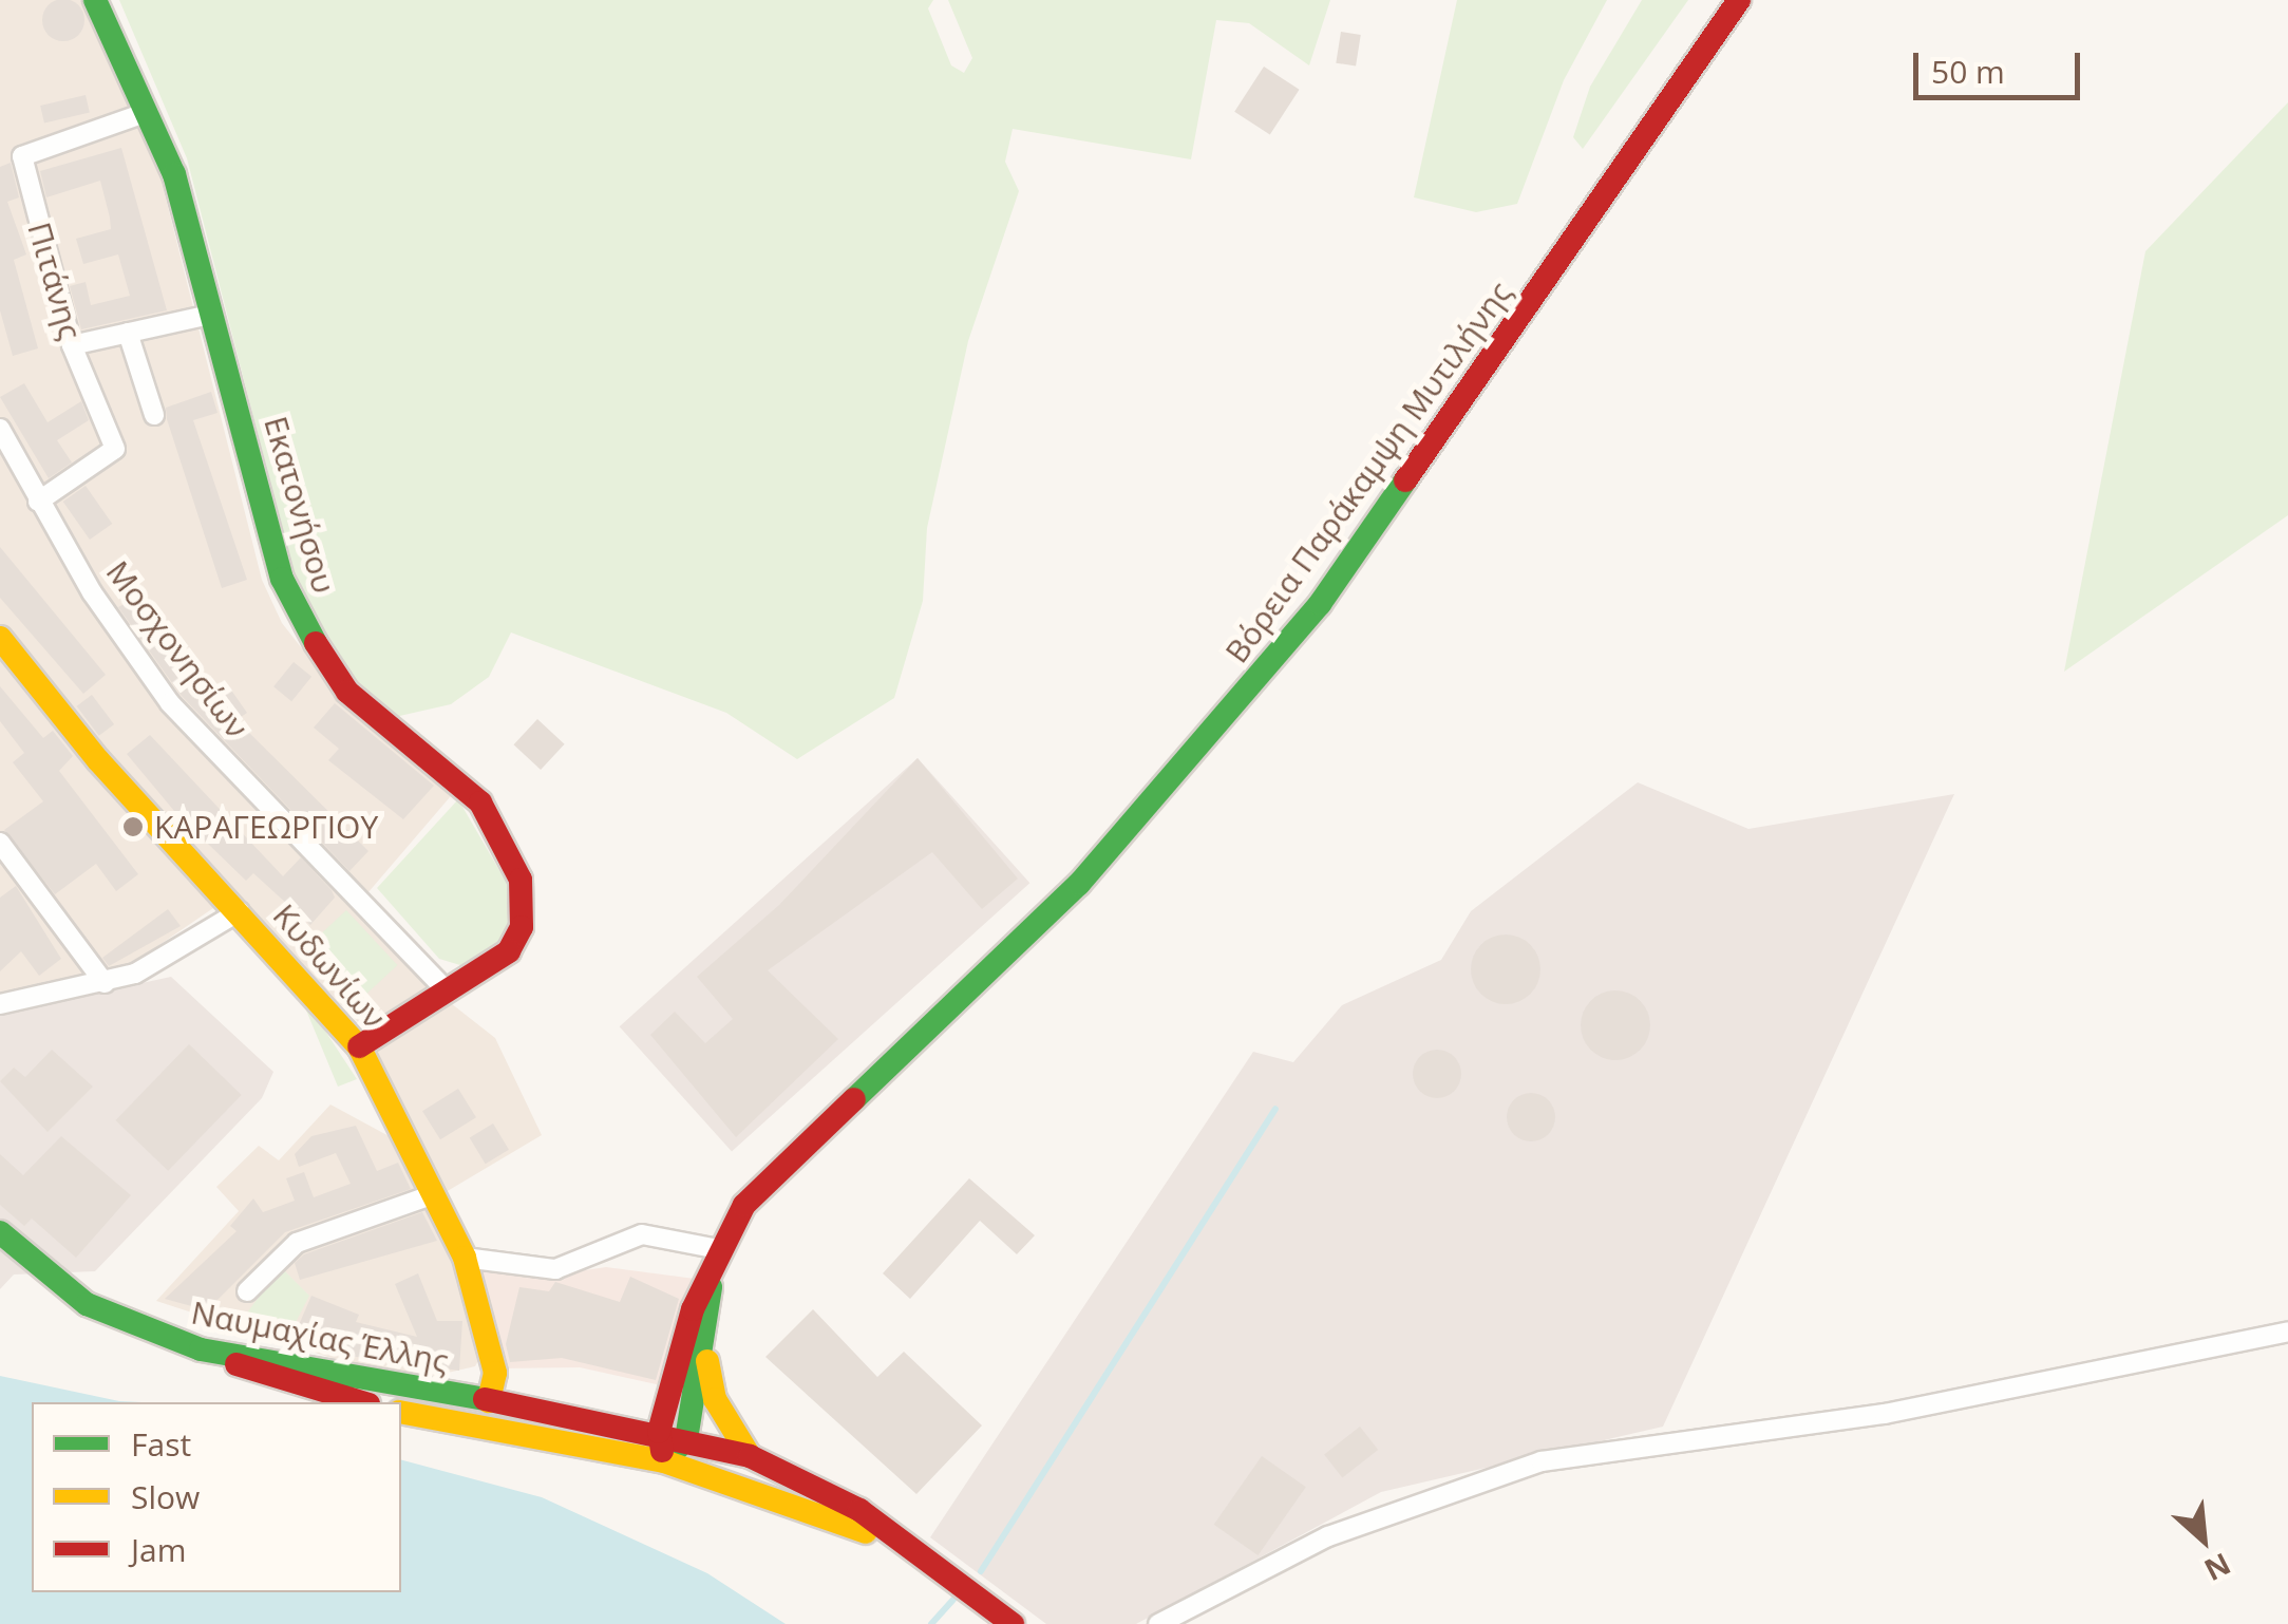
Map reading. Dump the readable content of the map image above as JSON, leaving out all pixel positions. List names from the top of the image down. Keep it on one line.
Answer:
{"streets":{"main road":["Βόρεια Παράκαμψη Μυτιλήνης","Εκατονήσου","Κυδωνίων","Ναυμαχίας Έλλης"],"street":["Πιτάνης","Μοσχονησίων"]},"crossings":[["Πιτάνης","Εκατονήσου"],["Πιτάνης","Μοσχονησίων"],["Βόρεια Παράκαμψη Μυτιλήνης","Ναυμαχίας Έλλης"],["Εκατονήσου","Μοσχονησίων"],["Κυδωνίων","Ναυμαχίας Έλλης"]],"places":["ΚΑΡΑΓΕΩΡΓΙΟΥ"],"legend":["Fast","Slow","Jam"],"scale_bar":"50 m","north":"bottom right"}
